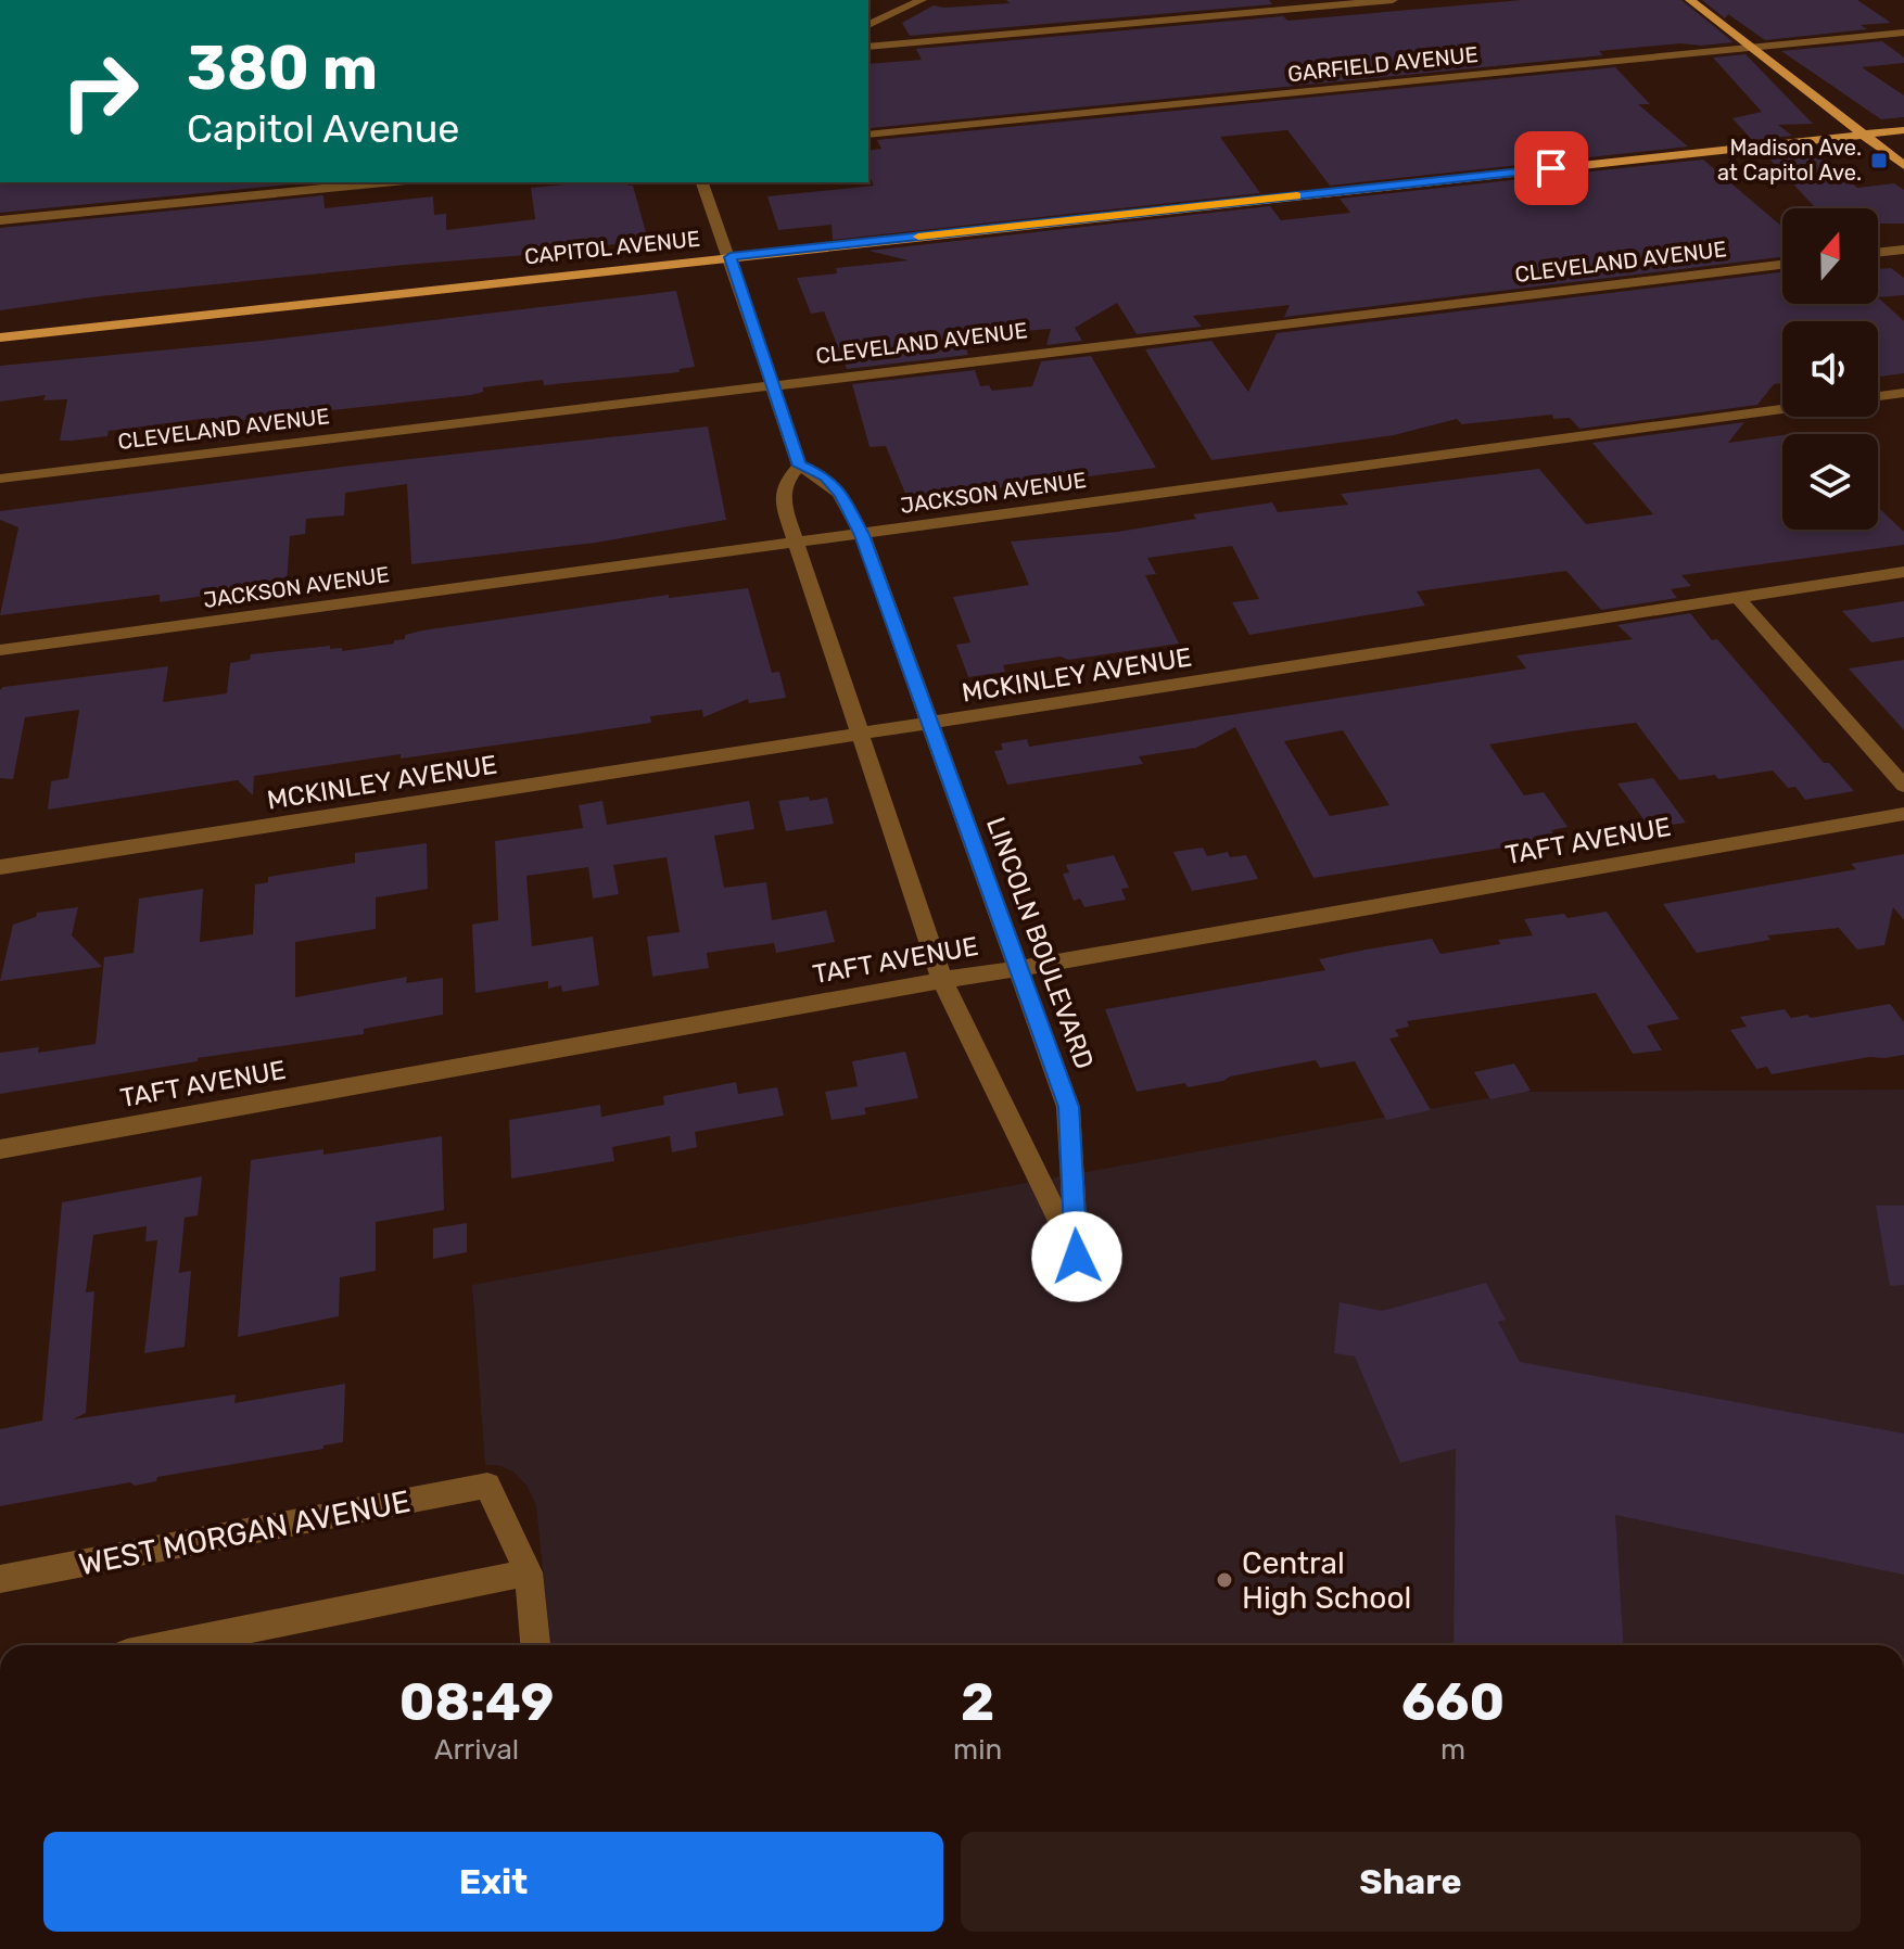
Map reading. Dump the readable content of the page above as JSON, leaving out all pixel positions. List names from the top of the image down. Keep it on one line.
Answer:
{"streets":{"main road":["CAPITOL AVENUE"],"street":["GARFIELD AVENUE","CLEVELAND AVENUE","JACKSON AVENUE","MCKINLEY AVENUE","TAFT AVENUE","LINCOLN BOULEVARD","WEST MORGAN AVENUE"]},"crossings":[["JACKSON AVENUE","LINCOLN BOULEVARD"],["MCKINLEY AVENUE","LINCOLN BOULEVARD"],["TAFT AVENUE","LINCOLN BOULEVARD"]],"places":{"transit":["Madison Ave. at Capitol Ave."],"other":["Central High School"]},"north":"top","page":{"turn":["380 m","Capitol Avenue"],"eta":["08:49","Arrival","2","min","660","m"],"buttons":["Exit","Share"]}}
